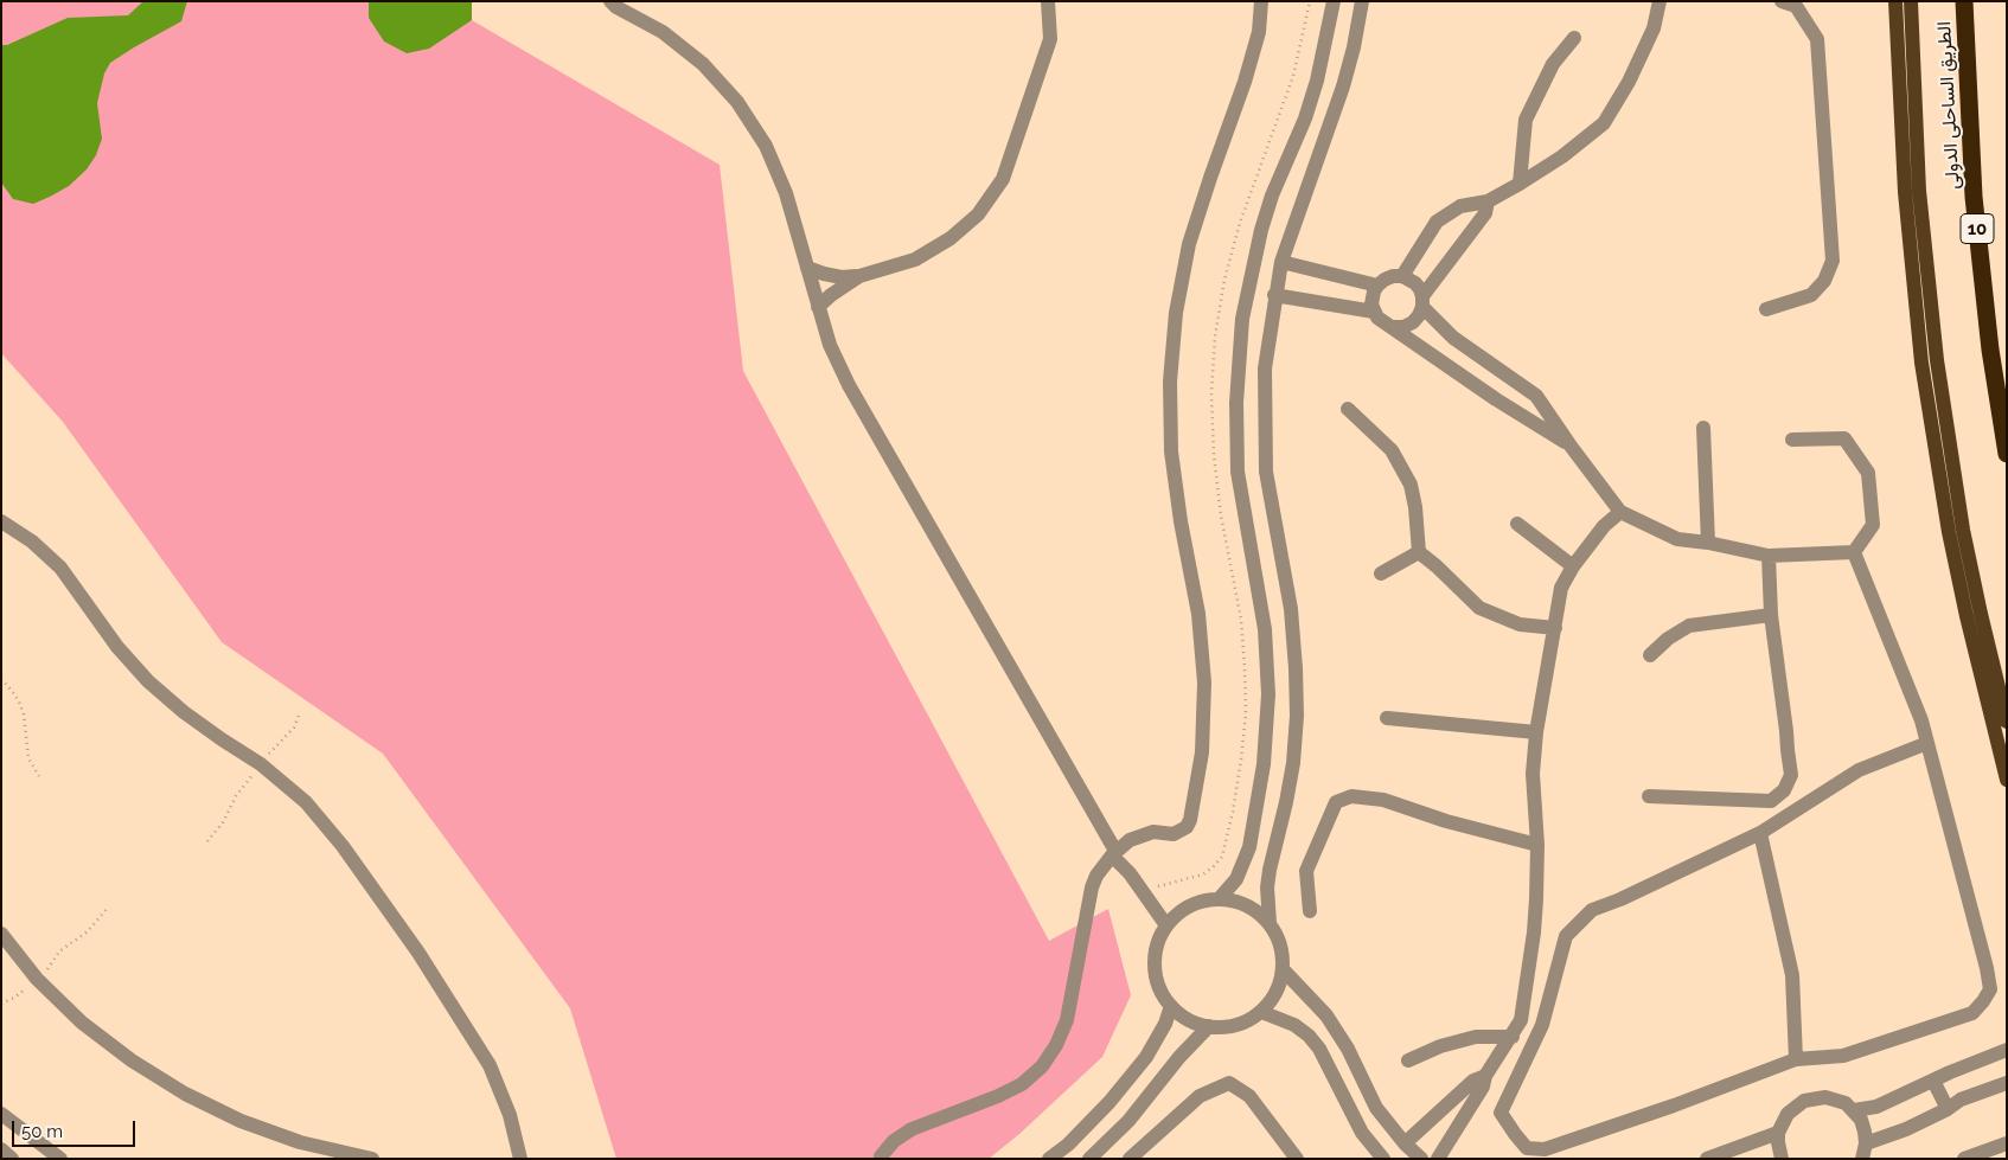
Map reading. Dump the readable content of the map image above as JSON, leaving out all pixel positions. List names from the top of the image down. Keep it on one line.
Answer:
{"streets":{"highway":["الطريق الساحلى الدولى","10"]},"scale_bar":"50 m"}
